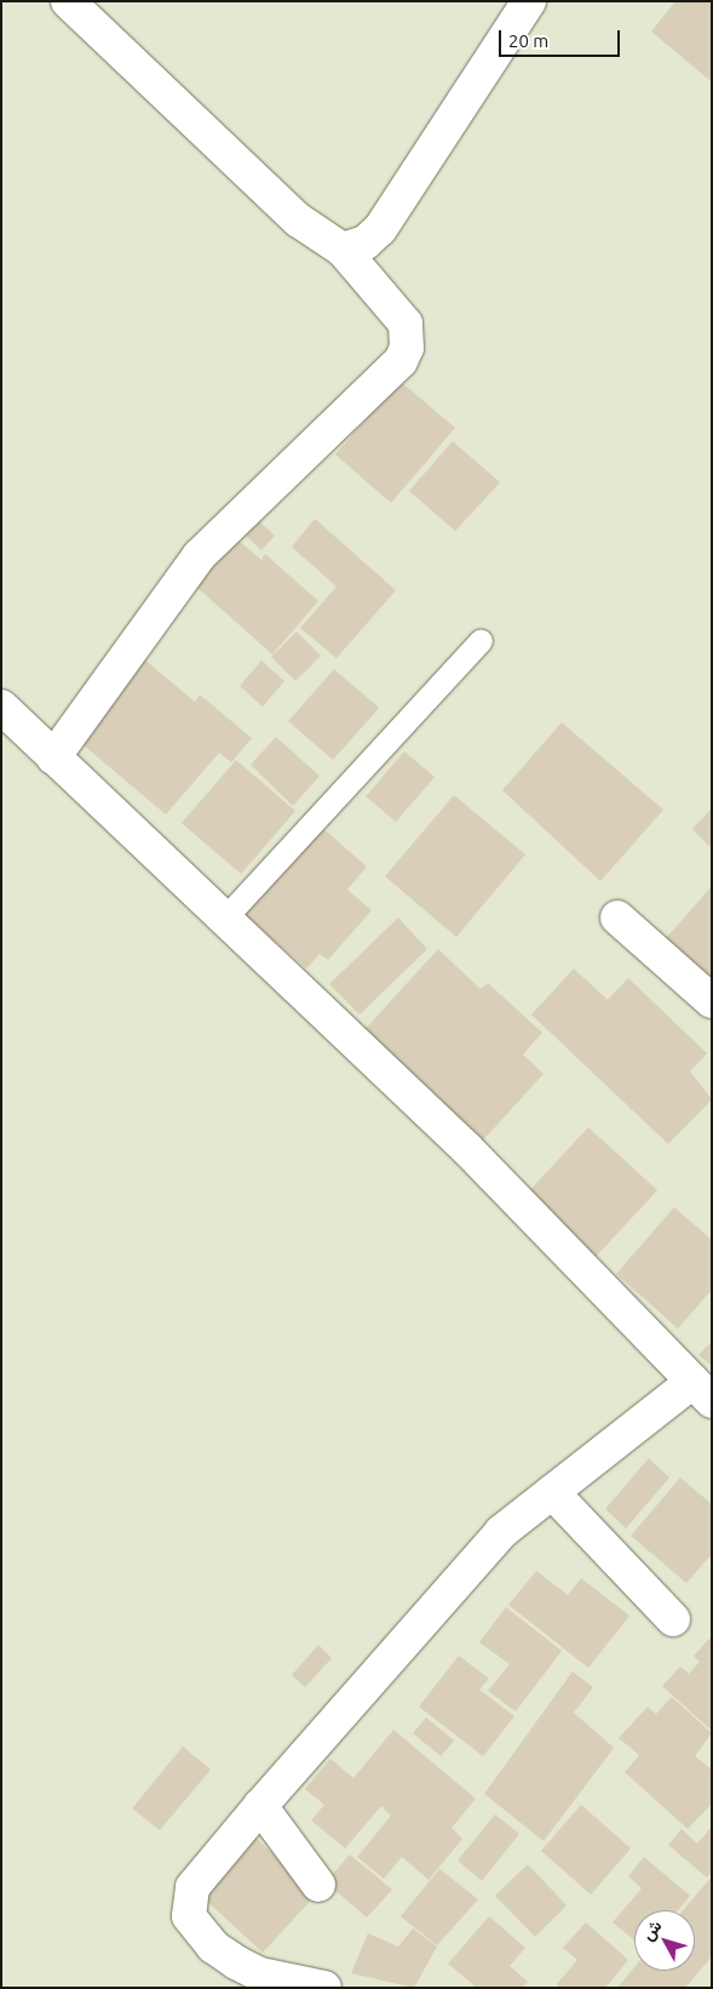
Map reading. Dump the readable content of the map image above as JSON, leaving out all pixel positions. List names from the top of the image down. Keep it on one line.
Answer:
{"scale_bar":"20 m","north":"top left"}
